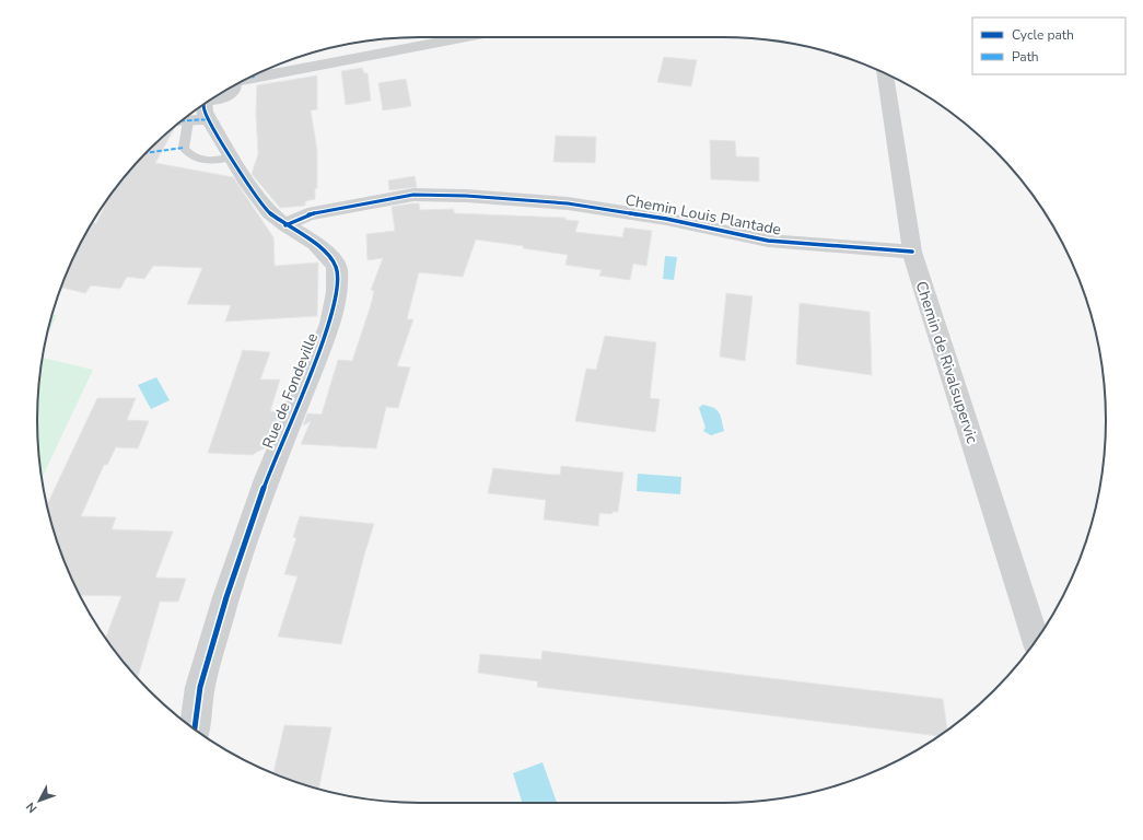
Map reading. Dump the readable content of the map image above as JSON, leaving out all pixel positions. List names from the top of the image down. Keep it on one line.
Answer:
{"streets":{"street":["Chemin Louis Plantade","Chemin de Rivalsupervic","Rue de Fondeville"]},"crossings":[["Chemin Louis Plantade","Chemin de Rivalsupervic"],["Chemin Louis Plantade","Rue de Fondeville"]],"legend":["Cycle path","Path"],"north":"bottom left"}
